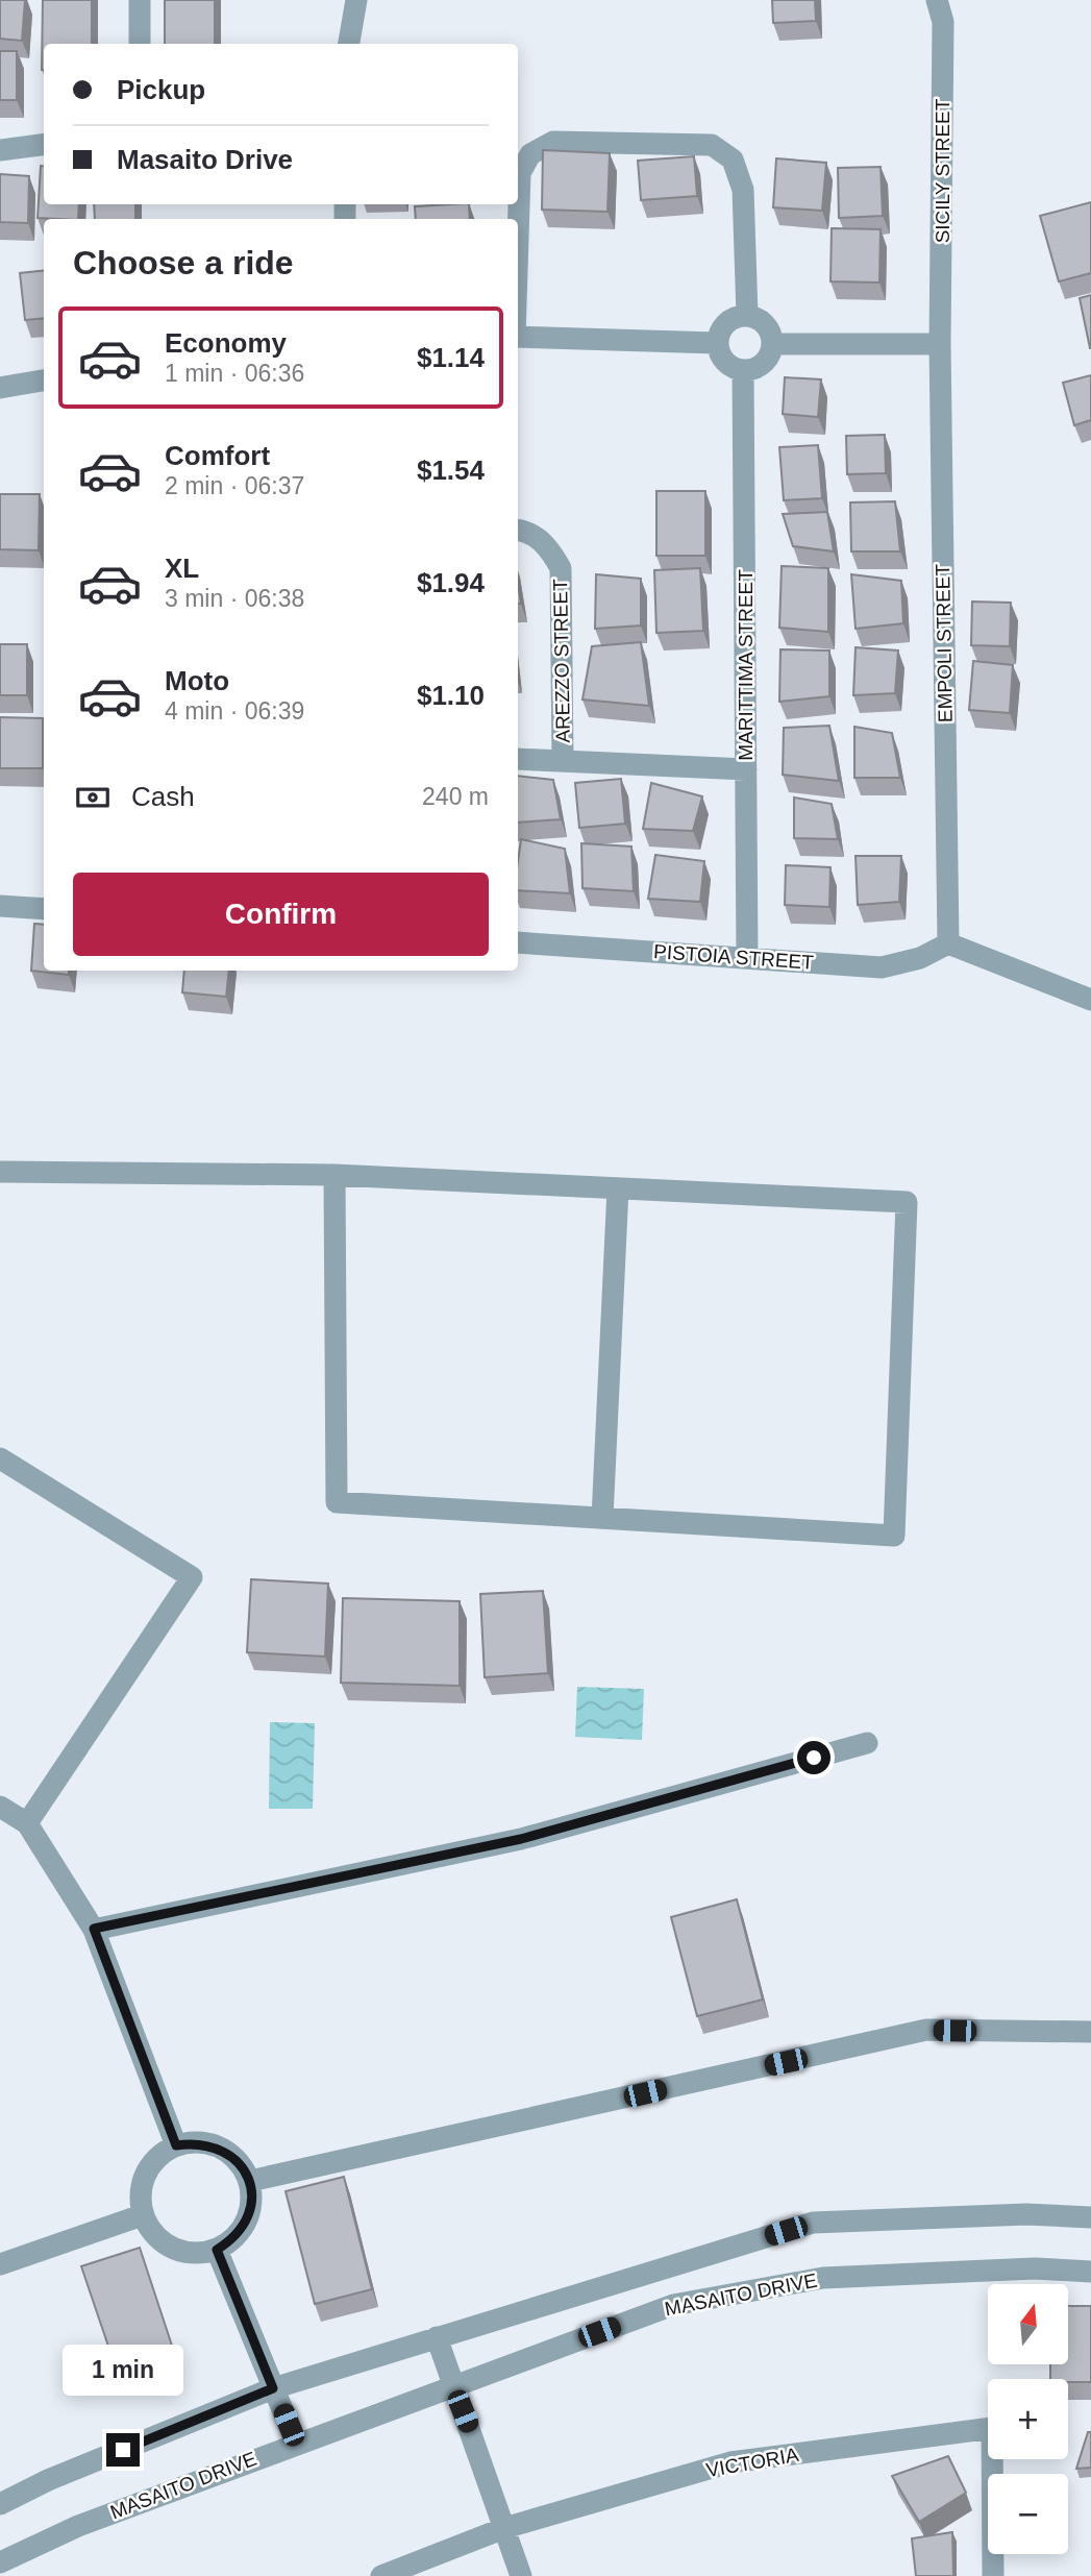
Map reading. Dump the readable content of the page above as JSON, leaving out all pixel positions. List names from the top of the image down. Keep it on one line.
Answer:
{"streets":{"street":["SICILY STREET","EMPOLI STREET","AREZZO STREET","MARITTIMA STREET","PISTOIA STREET","MASAITO DRIVE","VICTORIA"]},"crossings":[["SICILY STREET","EMPOLI STREET"],["EMPOLI STREET","PISTOIA STREET"],["MARITTIMA STREET","PISTOIA STREET"]],"north":"top","page":{"banner":["Pickup","Masaito Drive"],"heading":"Choose a ride","list":[{"name":"Economy","note":"1 min · 06:36","value":"$1.14"},{"name":"Comfort","note":"2 min · 06:37","value":"$1.54"},{"name":"XL","note":"3 min · 06:38","value":"$1.94"},{"name":"Moto","note":"4 min · 06:39","value":"$1.10"}],"pay":["Cash","240 m"],"buttons":"Confirm","map_buttons":["+","−"],"bubble":"1 min"}}
